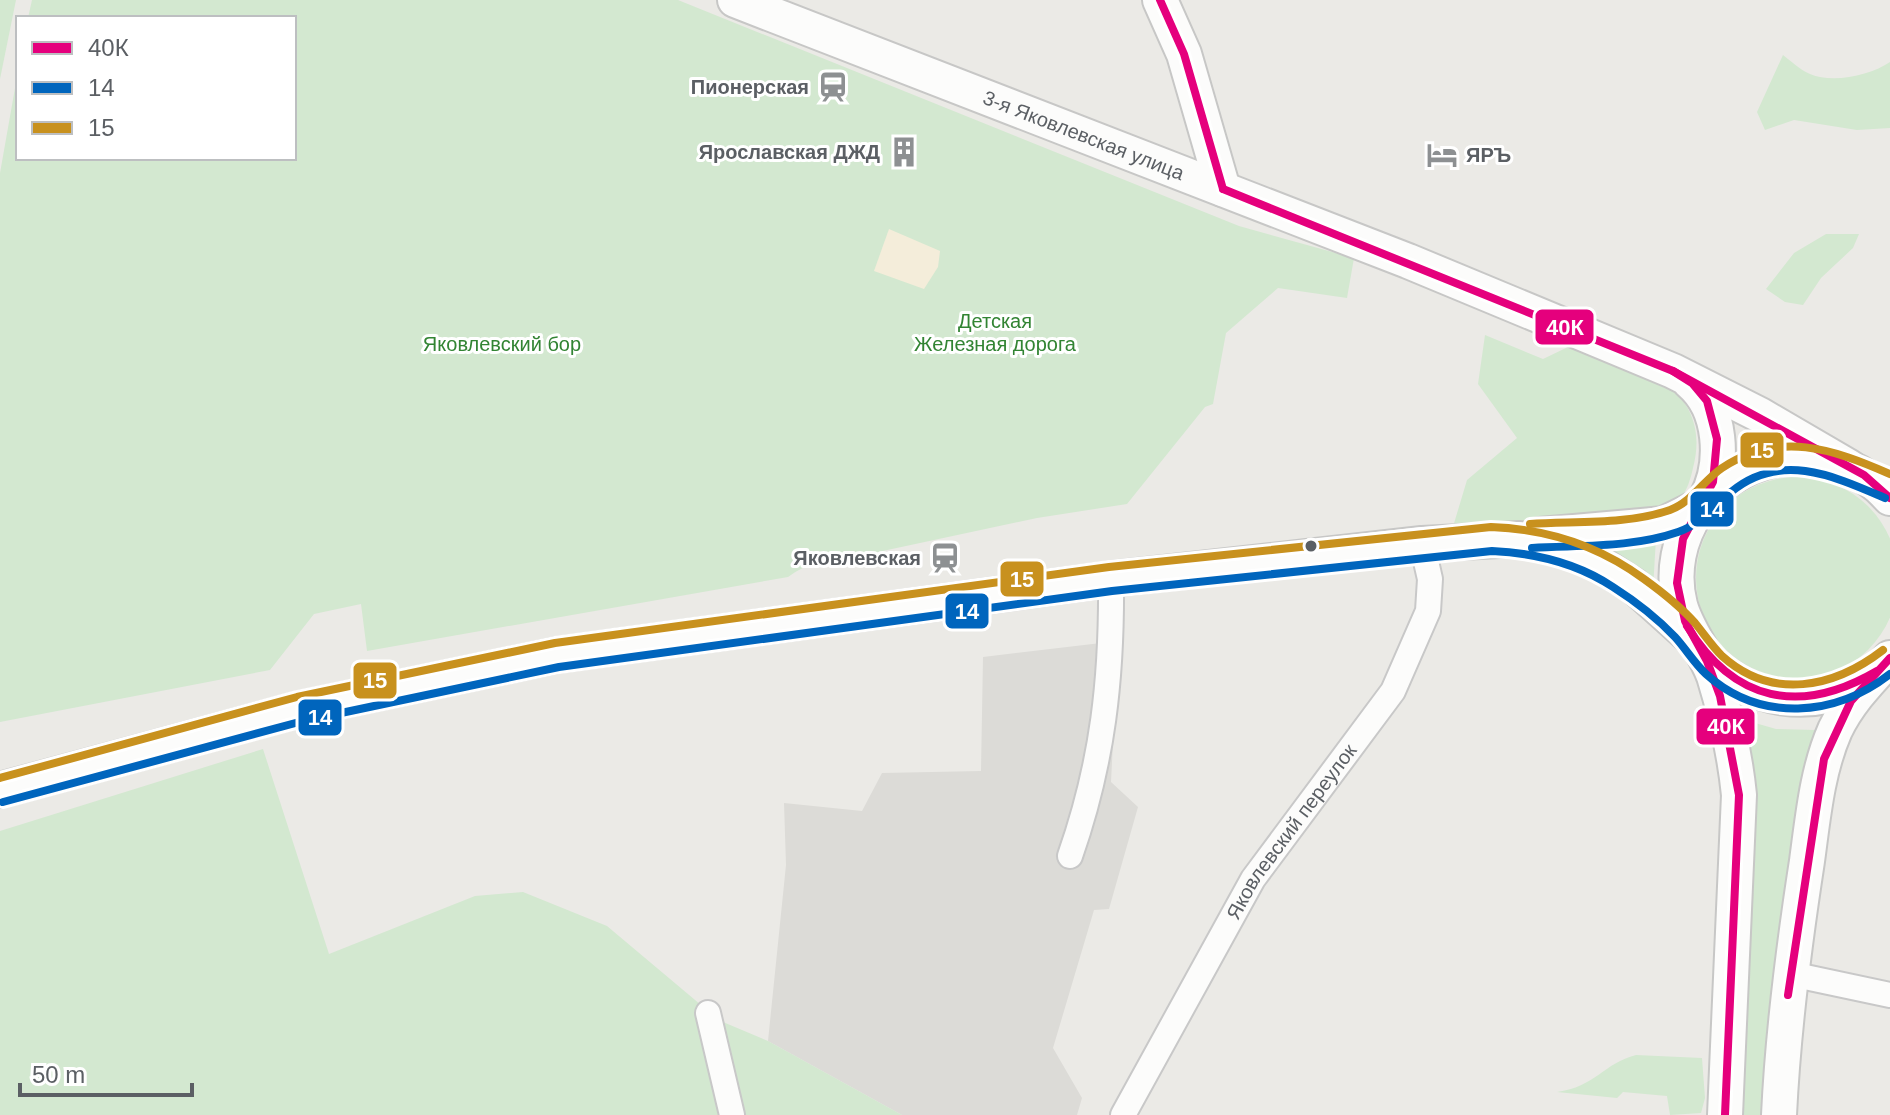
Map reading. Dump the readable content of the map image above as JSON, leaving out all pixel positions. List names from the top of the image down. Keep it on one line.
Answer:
{"streets":{"main road":["3-я Яковлевская улица"],"street":["Яковлевский переулок"]},"parks":["Детская Железная дорога","Яковлевский бор"],"places":{"station":["Пионерская","Яковлевская"],"building":["Ярославская ДЖД"],"hotel":["ЯРЪ"]},"lines":["transit line 40К","transit line 15","transit line 14"],"legend":["40К","14","15"],"scale_bar":"50 m"}
